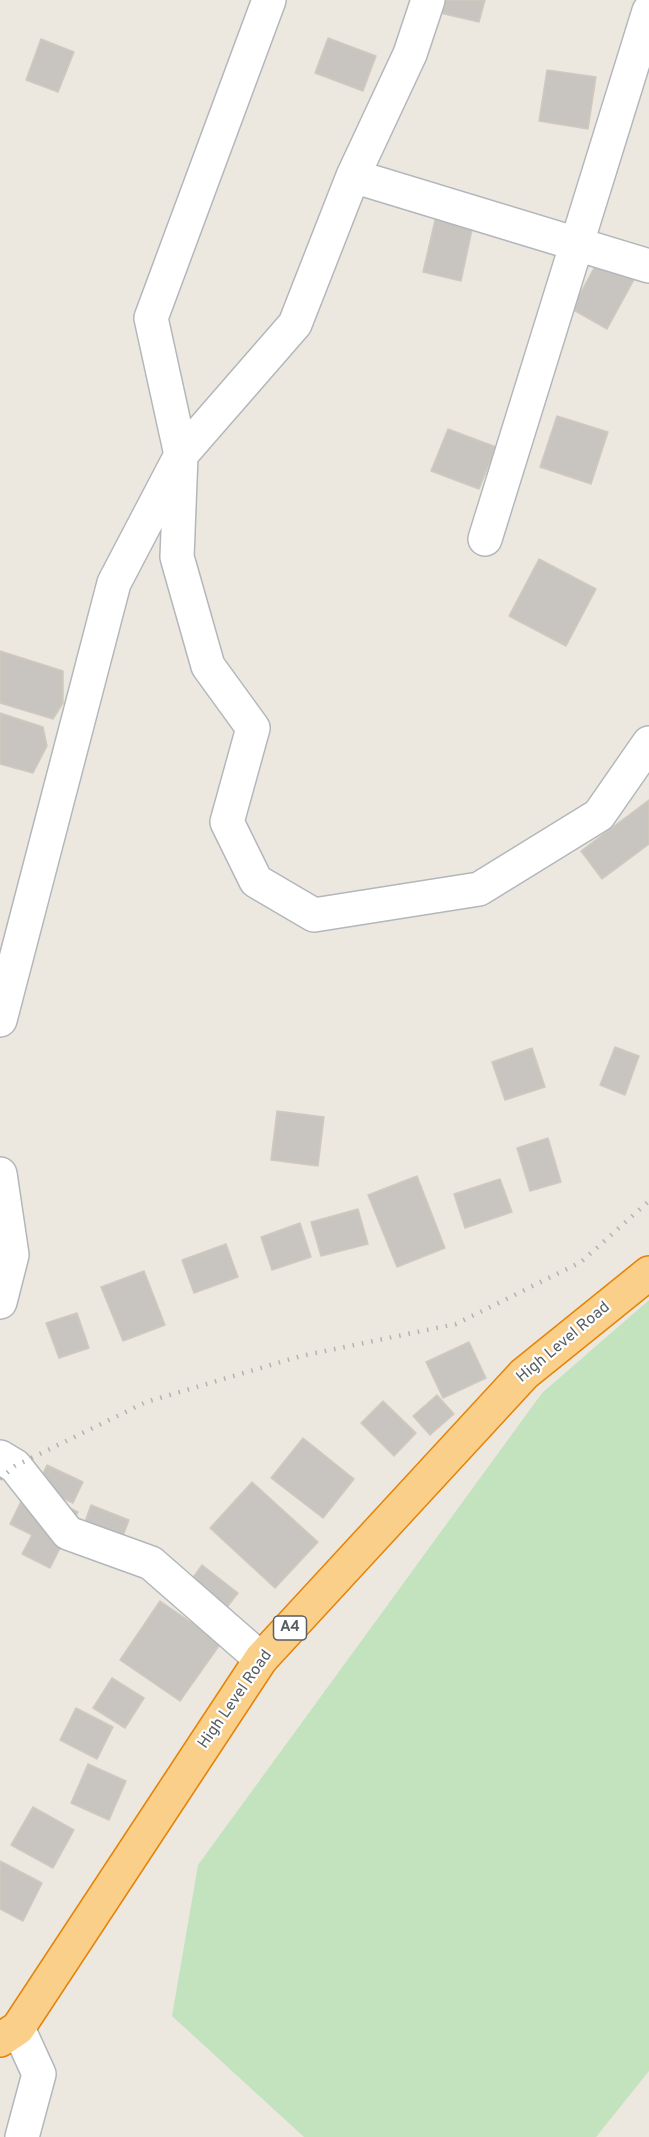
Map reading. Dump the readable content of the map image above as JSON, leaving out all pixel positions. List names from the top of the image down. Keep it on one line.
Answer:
{"streets":{"highway":["High Level Road","A4"]}}
